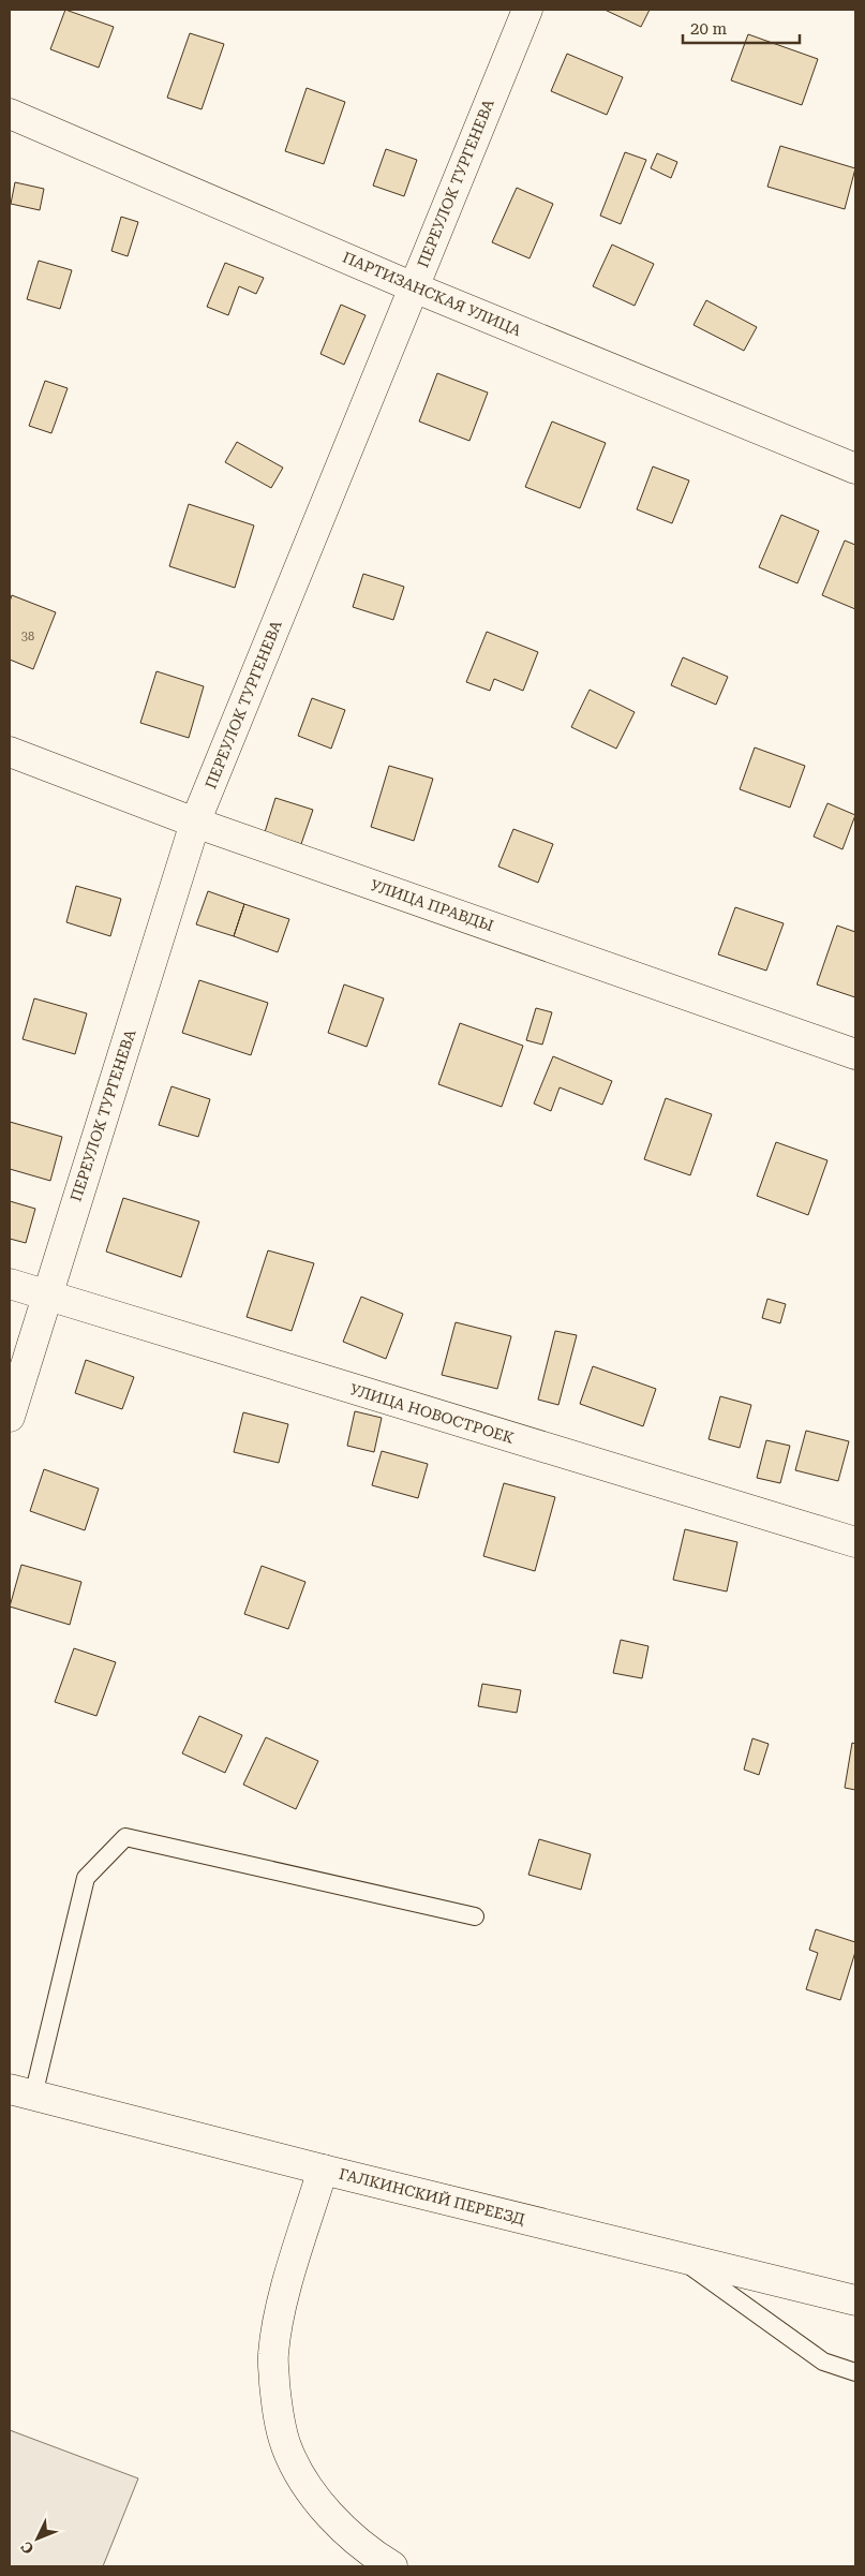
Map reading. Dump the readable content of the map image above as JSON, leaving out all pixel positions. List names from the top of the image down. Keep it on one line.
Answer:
{"streets":{"street":["ПЕРЕУЛОК ТУРГЕНЕВА","ПАРТИЗАНСКАЯ УЛИЦА","УЛИЦА ПРАВДЫ","УЛИЦА НОВОСТРОЕК","ГАЛКИНСКИЙ ПЕРЕЕЗД"]},"crossings":[["ПЕРЕУЛОК ТУРГЕНЕВА","ПАРТИЗАНСКАЯ УЛИЦА"],["ПЕРЕУЛОК ТУРГЕНЕВА","УЛИЦА ПРАВДЫ"],["ПЕРЕУЛОК ТУРГЕНЕВА","УЛИЦА НОВОСТРОЕК"]],"house_numbers":["38"],"scale_bar":"20 m","north":"bottom left"}
